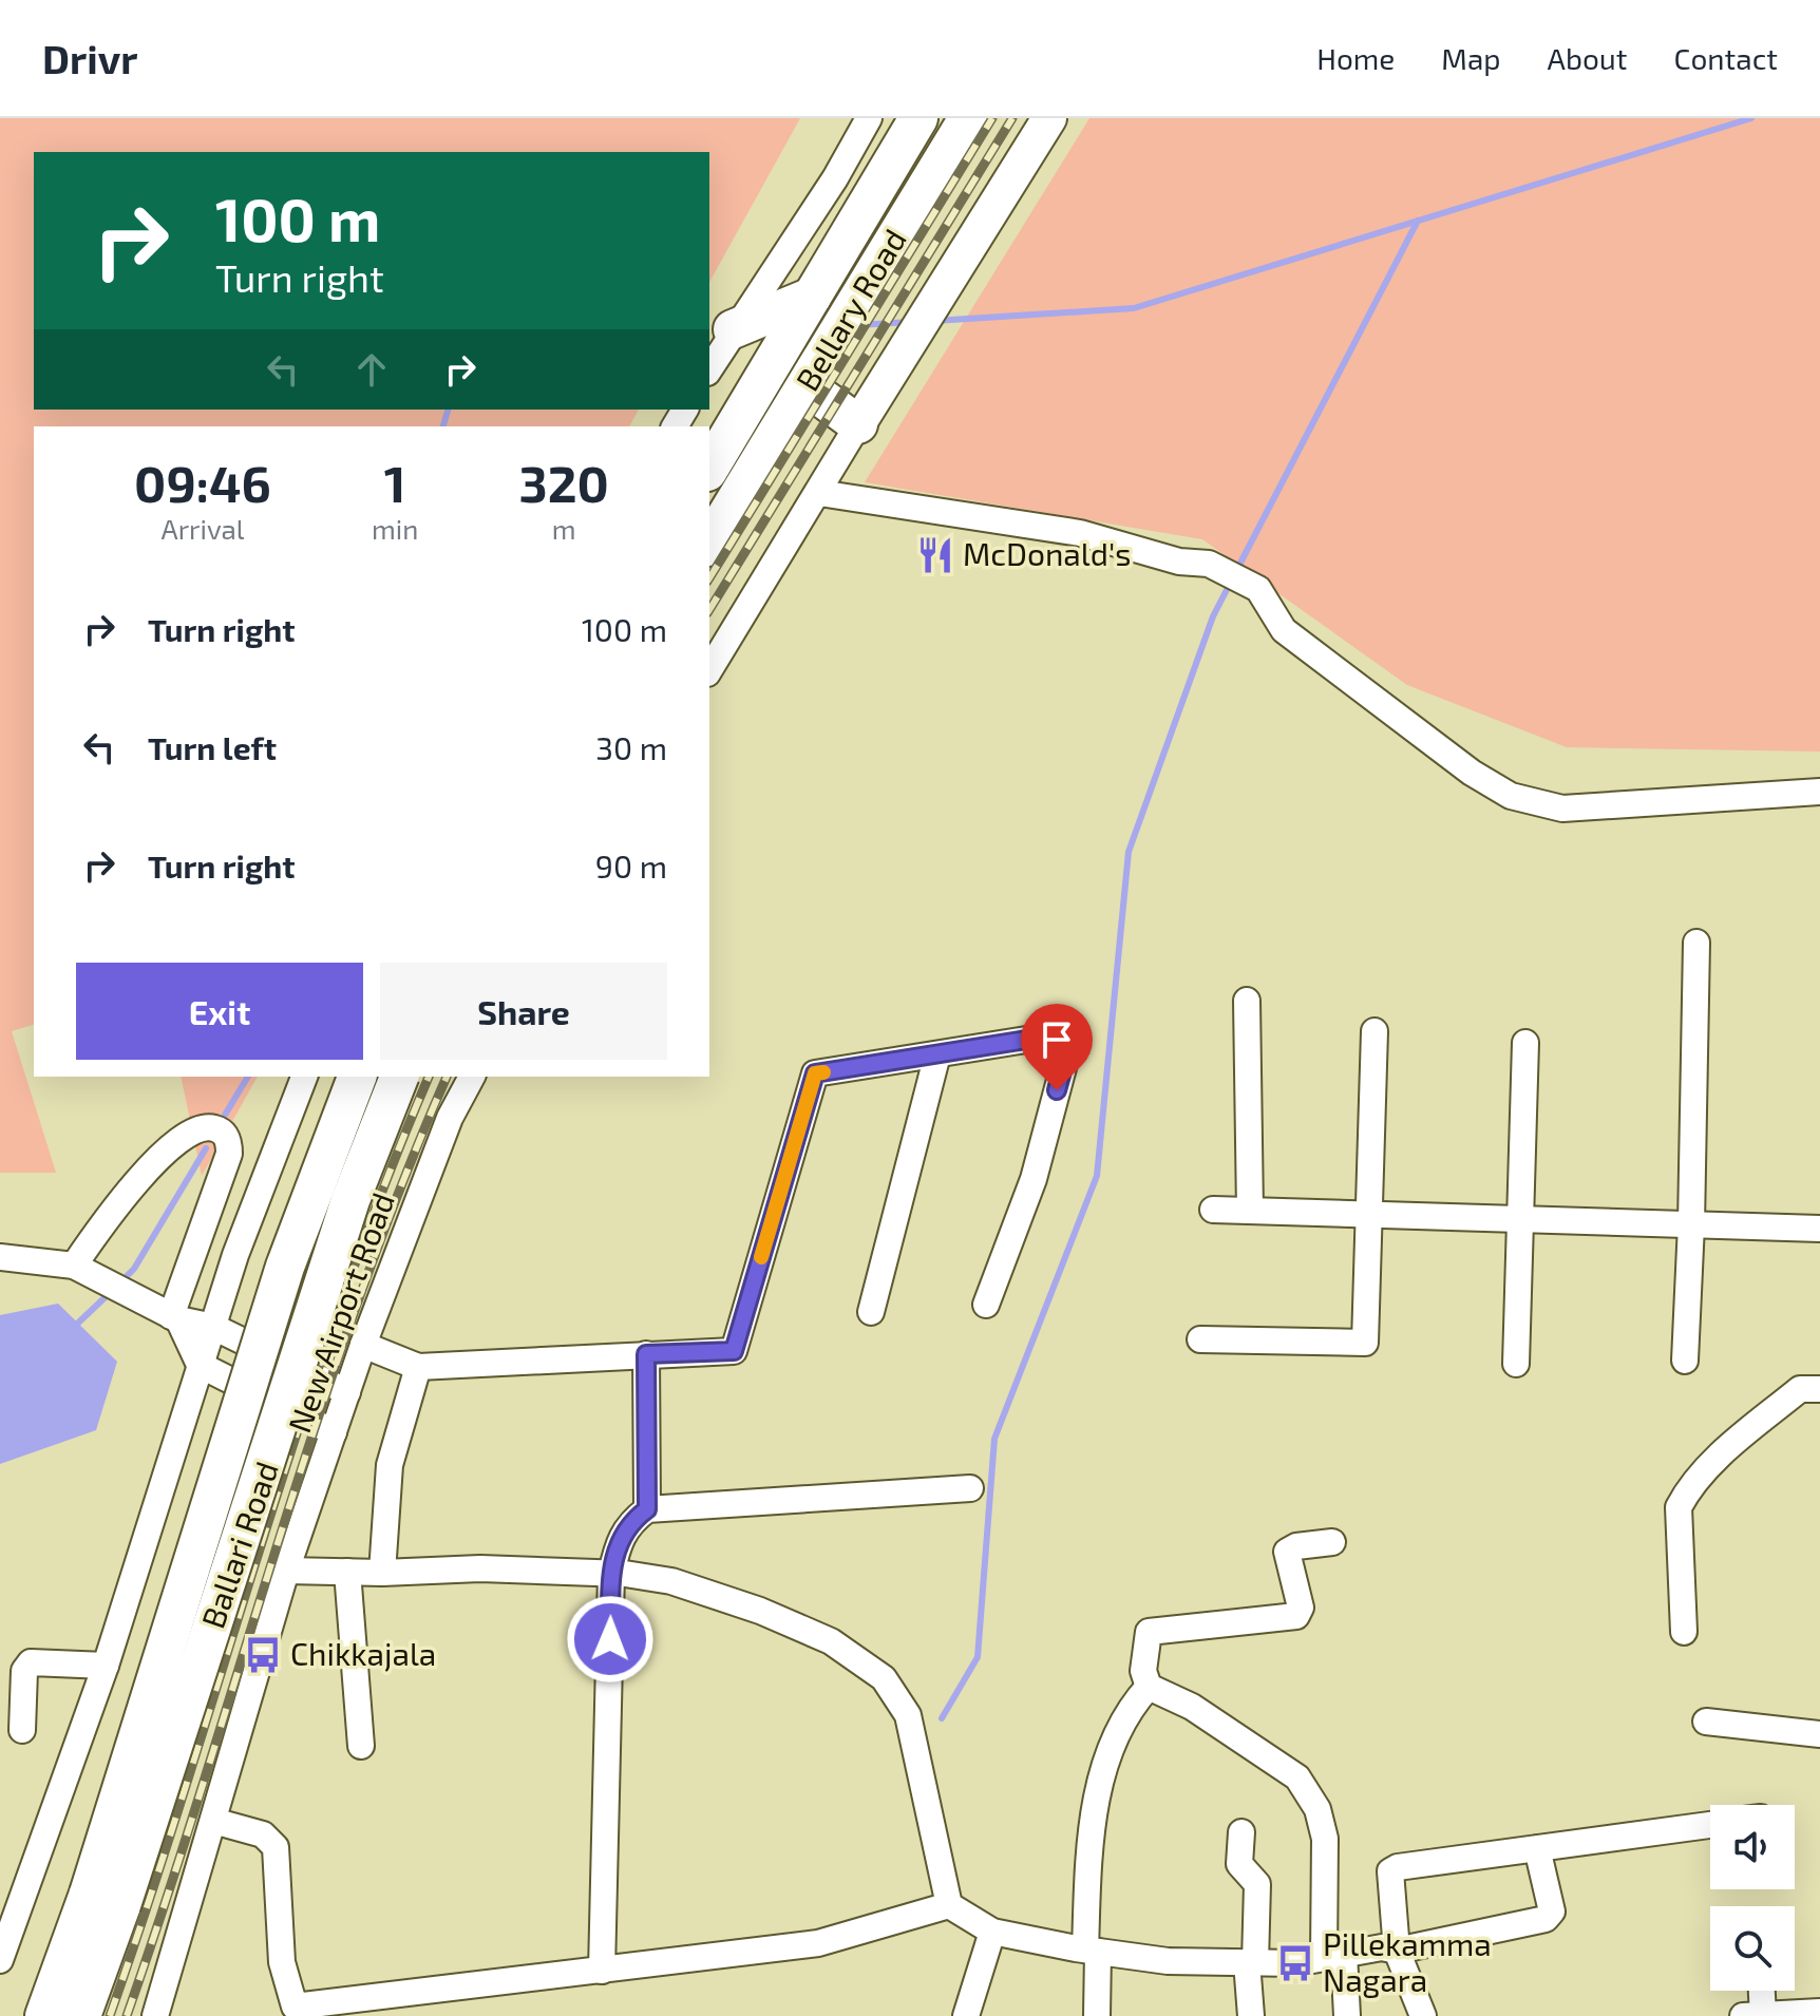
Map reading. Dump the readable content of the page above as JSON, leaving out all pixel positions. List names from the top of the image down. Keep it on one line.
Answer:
{"streets":{"highway":["Bellary Road","Ballari Road"],"street":["New Airport Road"]},"places":{"restaurant":["McDonald's"],"bus stop":["Chikkajala","Pillekamma Nagara"]},"page":{"header":"Drivr","nav":["Home","Map","About","Contact"],"turn":["100 m","Turn right"],"eta":["09:46","Arrival","1","min","320","m"],"list":[{"name":"Turn right","value":"100 m"},{"name":"Turn left","value":"30 m"},{"name":"Turn right","value":"90 m"}],"buttons":["Exit","Share"]}}
